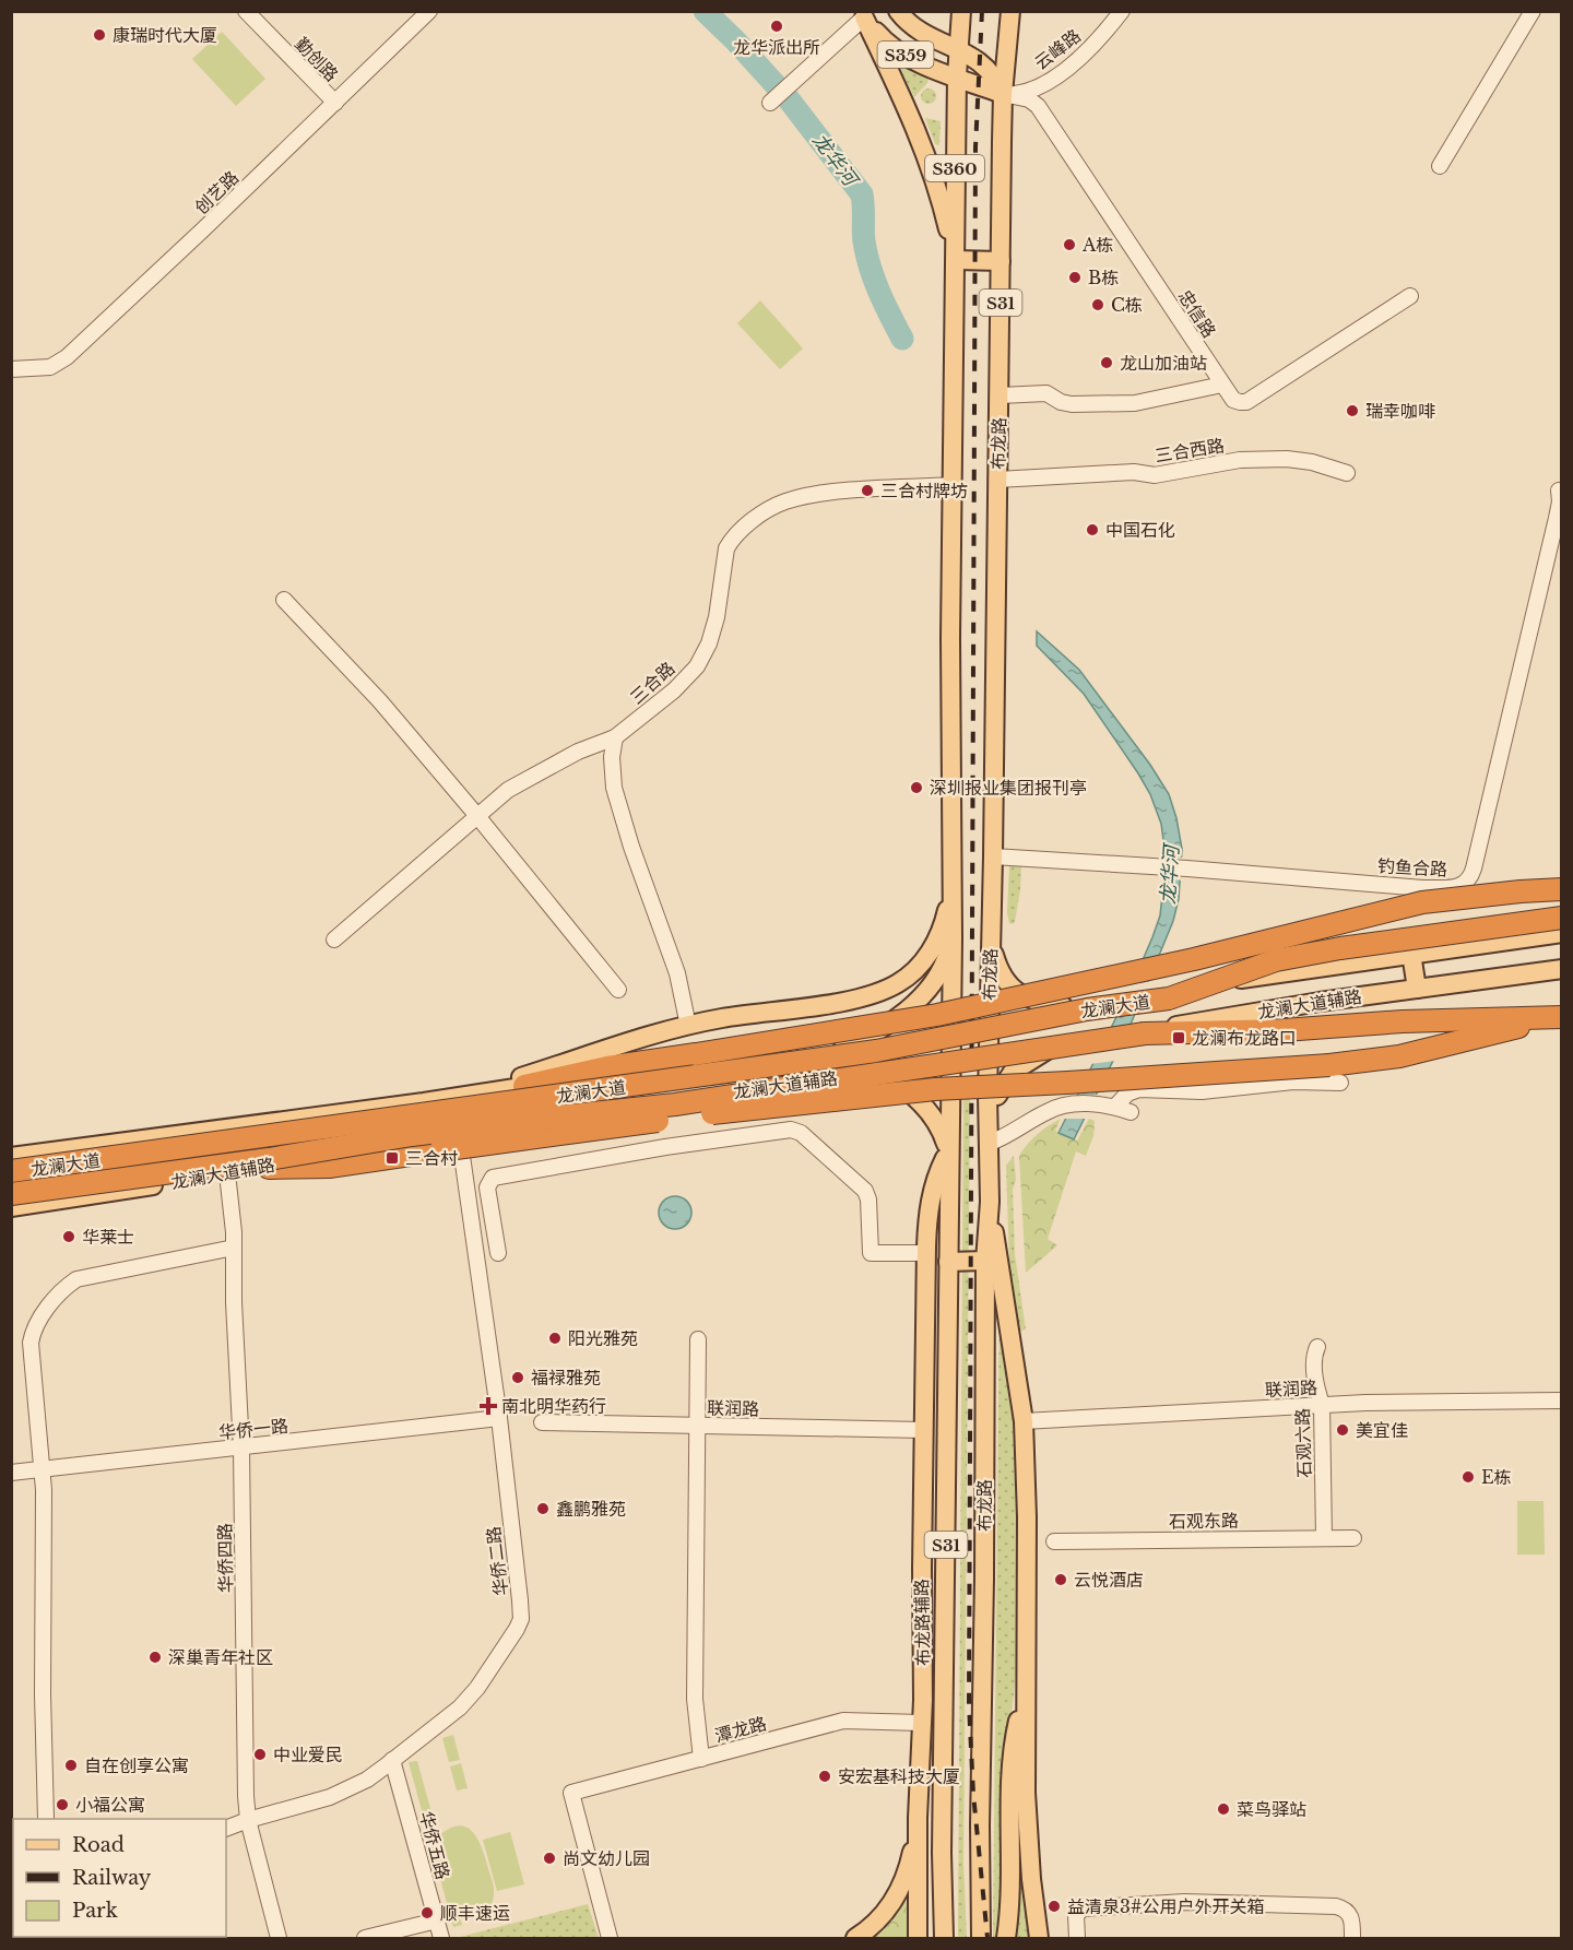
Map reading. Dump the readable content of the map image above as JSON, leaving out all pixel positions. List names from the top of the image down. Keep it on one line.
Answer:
{"streets":{"highway":["龙澜大道"],"main road":["S359","S360","S31","布龙路","龙澜大道辅路","布龙路辅路"],"street":["云峰路","勤创路","创艺路","忠信路","三合西路","三合路","钓鱼合路","联润路","华侨一路","石观六路","石观东路","华侨四路","华侨二路","潭龙路","华侨五路"]},"crossings":[["云峰路","S359"],["云峰路","忠信路"],["云峰路","布龙路"],["S359","S360"],["S359","忠信路"],["S359","布龙路"],["勤创路","创艺路"],["S360","S31"],["S31","三合路"],["S31","龙澜大道辅路"],["S31","布龙路辅路"],["忠信路","布龙路"],["布龙路","三合西路"],["布龙路","钓鱼合路"],["布龙路","龙澜大道辅路"],["龙澜大道辅路","龙澜大道"],["龙澜大道辅路","华侨四路"],["龙澜大道辅路","华侨二路"],["联润路","石观六路"],["联润路","布龙路辅路"],["华侨一路","华侨四路"],["华侨一路","华侨二路"],["石观六路","石观东路"],["华侨四路","华侨二路"],["华侨二路","华侨五路"],["布龙路辅路","潭龙路"]],"water":["龙华河"],"places":{"other":["龙华派出所","康瑞时代大厦","A栋","B栋","C栋","龙山加油站","瑞幸咖啡","三合村牌坊","中国石化","深圳报业集团报刊亭","华莱士","阳光雅苑","福禄雅苑","美宜佳","E栋","鑫鹏雅苑","云悦酒店","深巢青年社区","中业爱民","自在创享公寓","安宏基科技大厦","小福公寓","菜鸟驿站","尚文幼儿园","益清泉3#公用户外开关箱","顺丰速运"],"transit":["龙澜布龙路口","三合村"],"health":["南北明华药行"]},"legend":["Road","Railway","Park"]}
